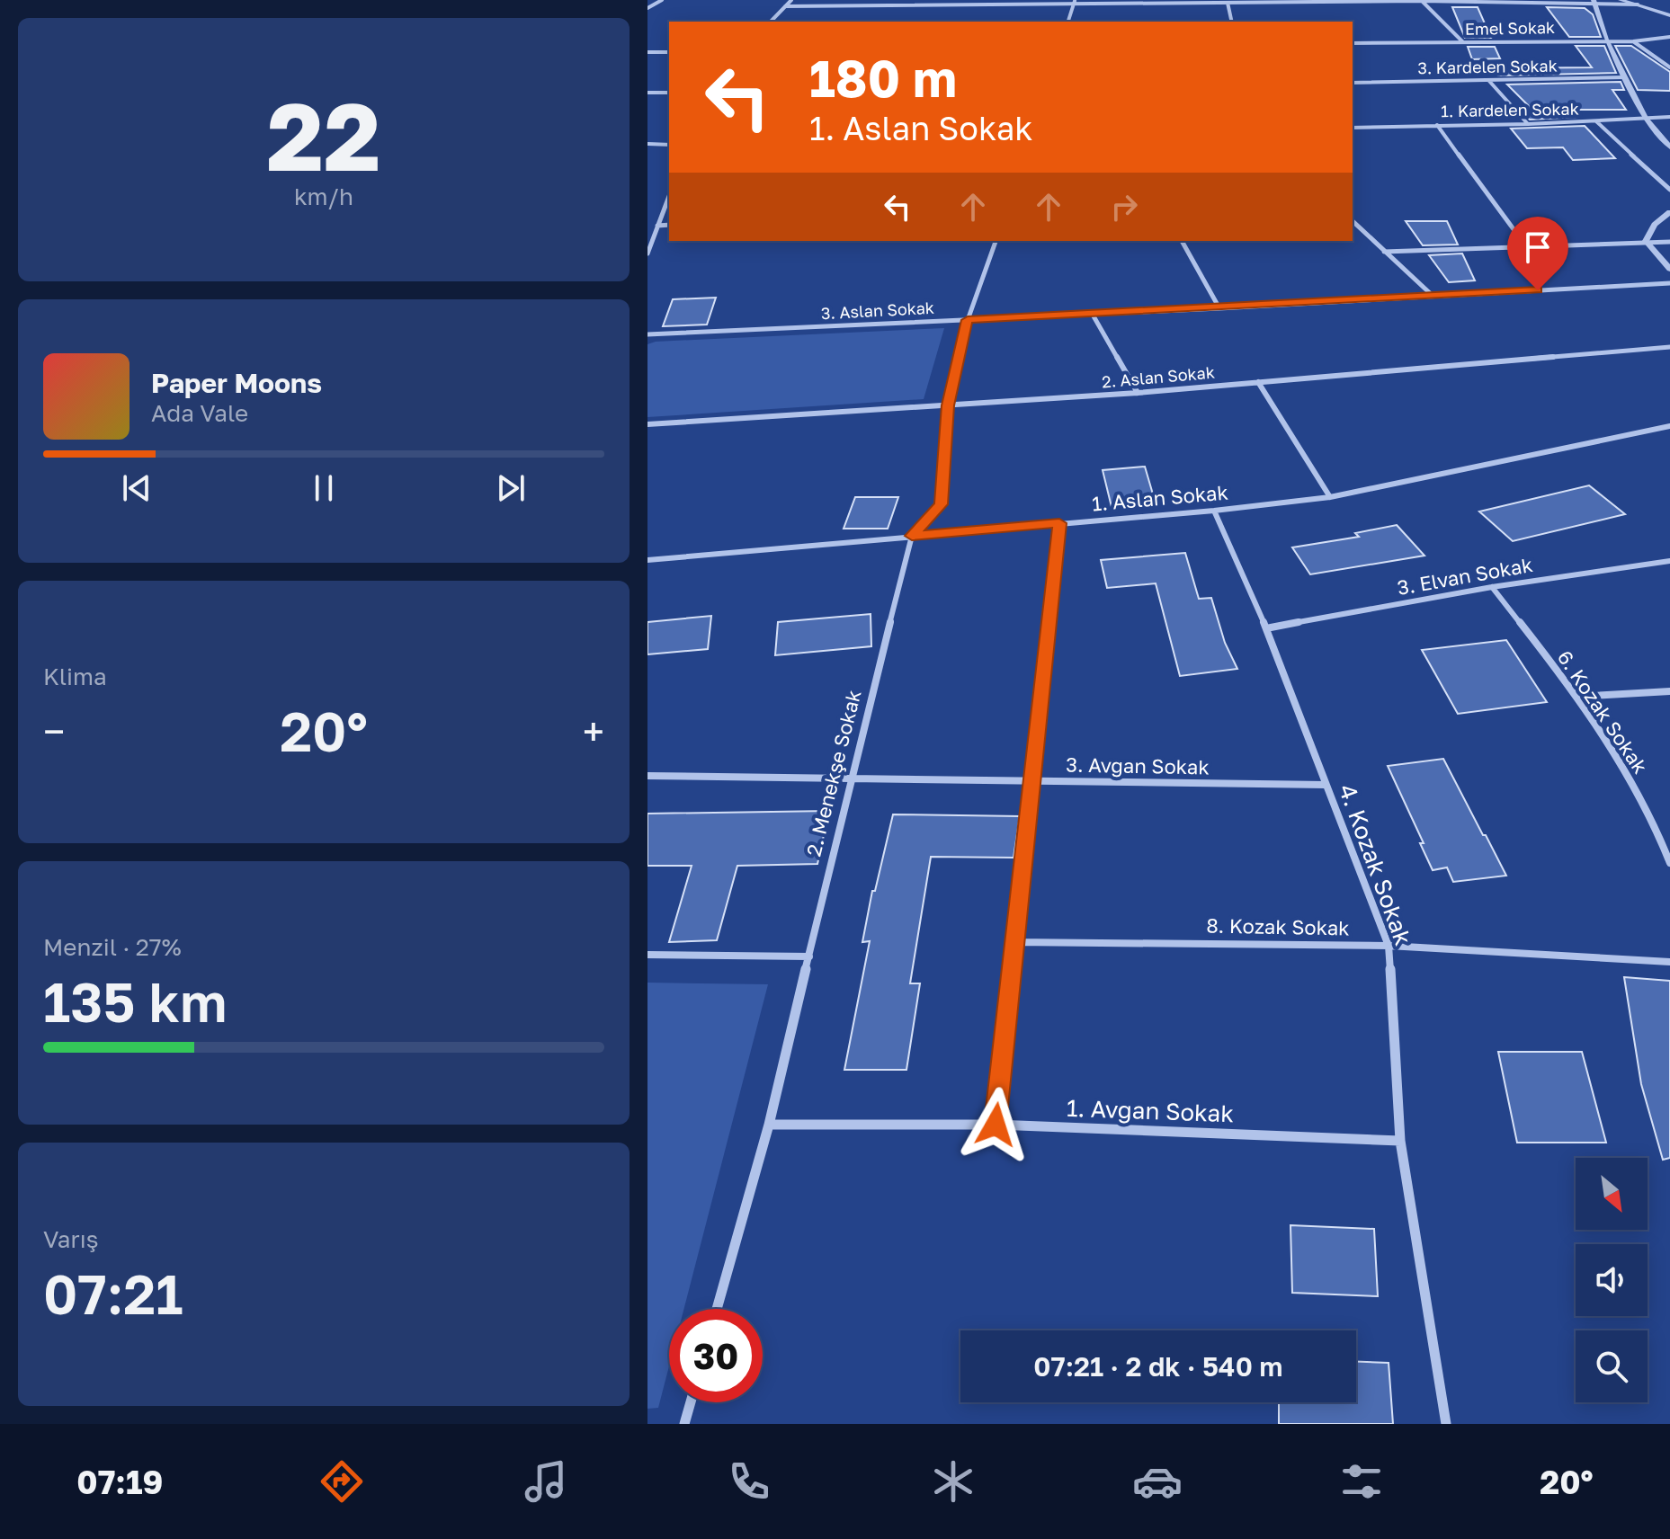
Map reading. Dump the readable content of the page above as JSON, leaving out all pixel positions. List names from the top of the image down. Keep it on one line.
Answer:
{"streets":{"street":["Emel Sokak","3. Kardelen Sokak","1. Kardelen Sokak","3. Aslan Sokak","2. Aslan Sokak","1. Aslan Sokak","3. Elvan Sokak","6. Kozak Sokak","3. Avgan Sokak","2. Menekşe Sokak","4. Kozak Sokak","8. Kozak Sokak","1. Avgan Sokak"]},"crossings":[["3. Aslan Sokak","2. Menekşe Sokak"],["2. Aslan Sokak","2. Menekşe Sokak"],["1. Aslan Sokak","2. Menekşe Sokak"],["1. Aslan Sokak","4. Kozak Sokak"],["3. Elvan Sokak","6. Kozak Sokak"],["3. Elvan Sokak","4. Kozak Sokak"],["3. Avgan Sokak","2. Menekşe Sokak"],["3. Avgan Sokak","4. Kozak Sokak"],["2. Menekşe Sokak","1. Avgan Sokak"],["4. Kozak Sokak","8. Kozak Sokak"],["4. Kozak Sokak","1. Avgan Sokak"]],"north":"bottom right","page":{"tile":[["22","km/h"],"Klima",["Menzil · 27%","135 km"],["Varış","07:21"]],"turn":["180 m","1. Aslan Sokak"],"song":["Paper Moons","Ada Vale"],"heat":["−","20°","+"],"limit":"30","trip":"07:21 · 2 dk · 540 m","tabs":["07:19","20°"]}}
